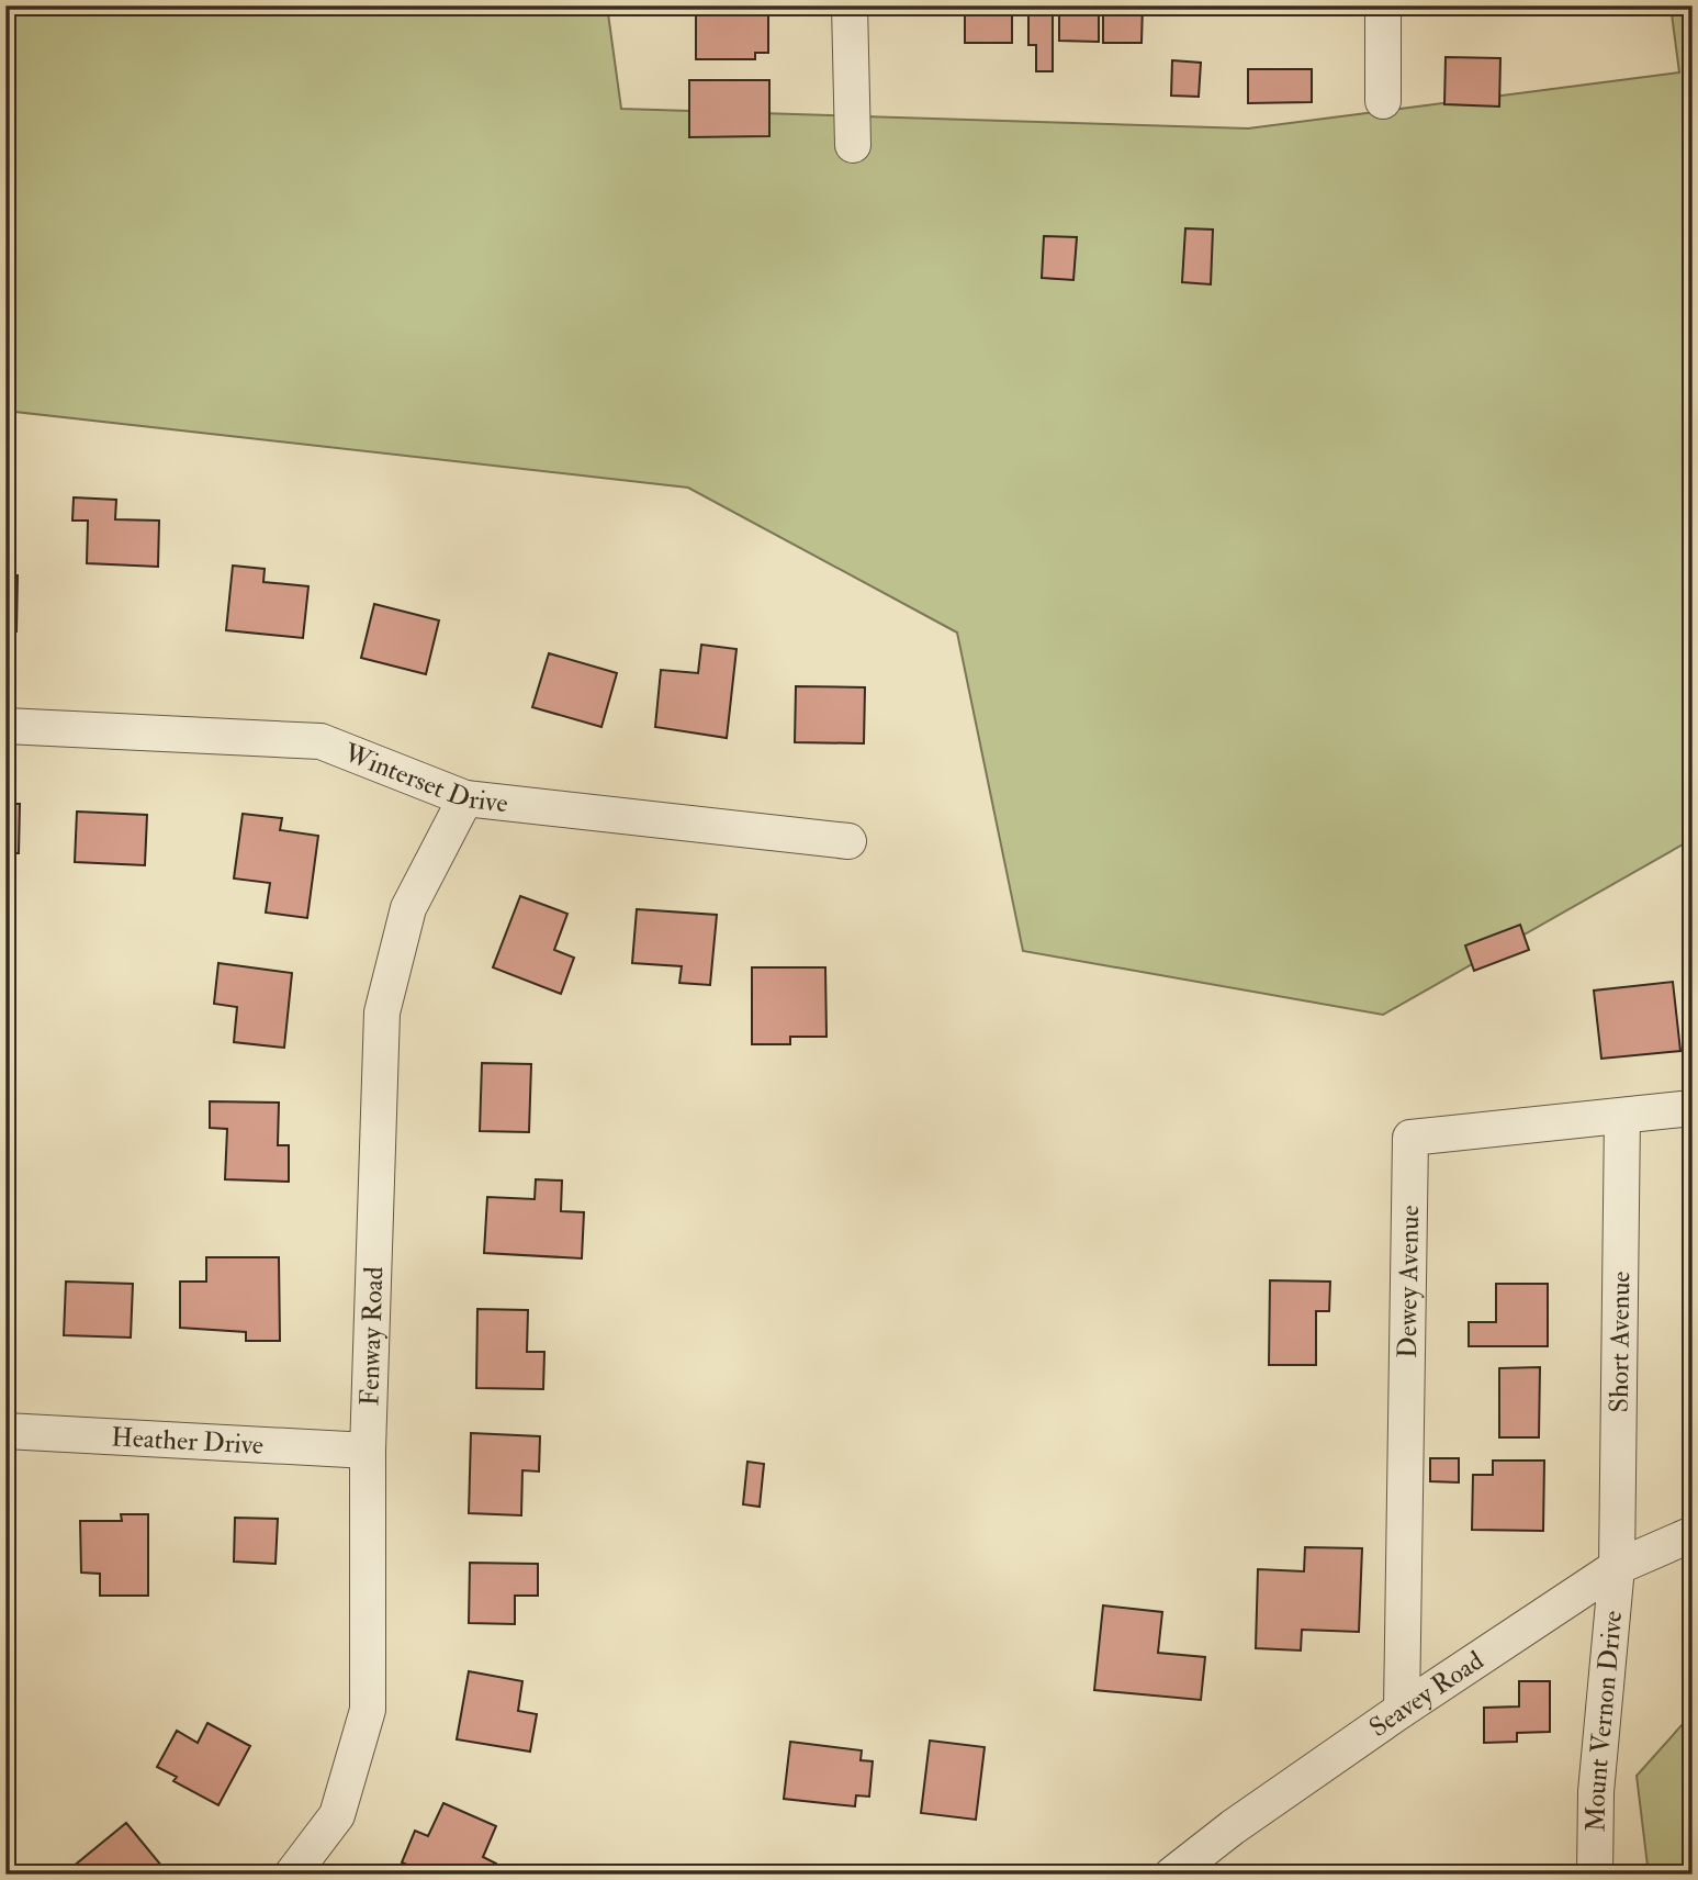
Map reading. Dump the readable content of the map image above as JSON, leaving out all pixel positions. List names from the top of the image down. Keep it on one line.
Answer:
{"streets":{"street":["Winterset Drive","Dewey Avenue","Fenway Road","Short Avenue","Heather Drive","Seavey Road","Mount Vernon Drive"]},"crossings":[["Winterset Drive","Fenway Road"],["Dewey Avenue","Short Avenue"],["Dewey Avenue","Seavey Road"],["Fenway Road","Heather Drive"],["Short Avenue","Seavey Road"],["Short Avenue","Mount Vernon Drive"],["Seavey Road","Mount Vernon Drive"]]}
